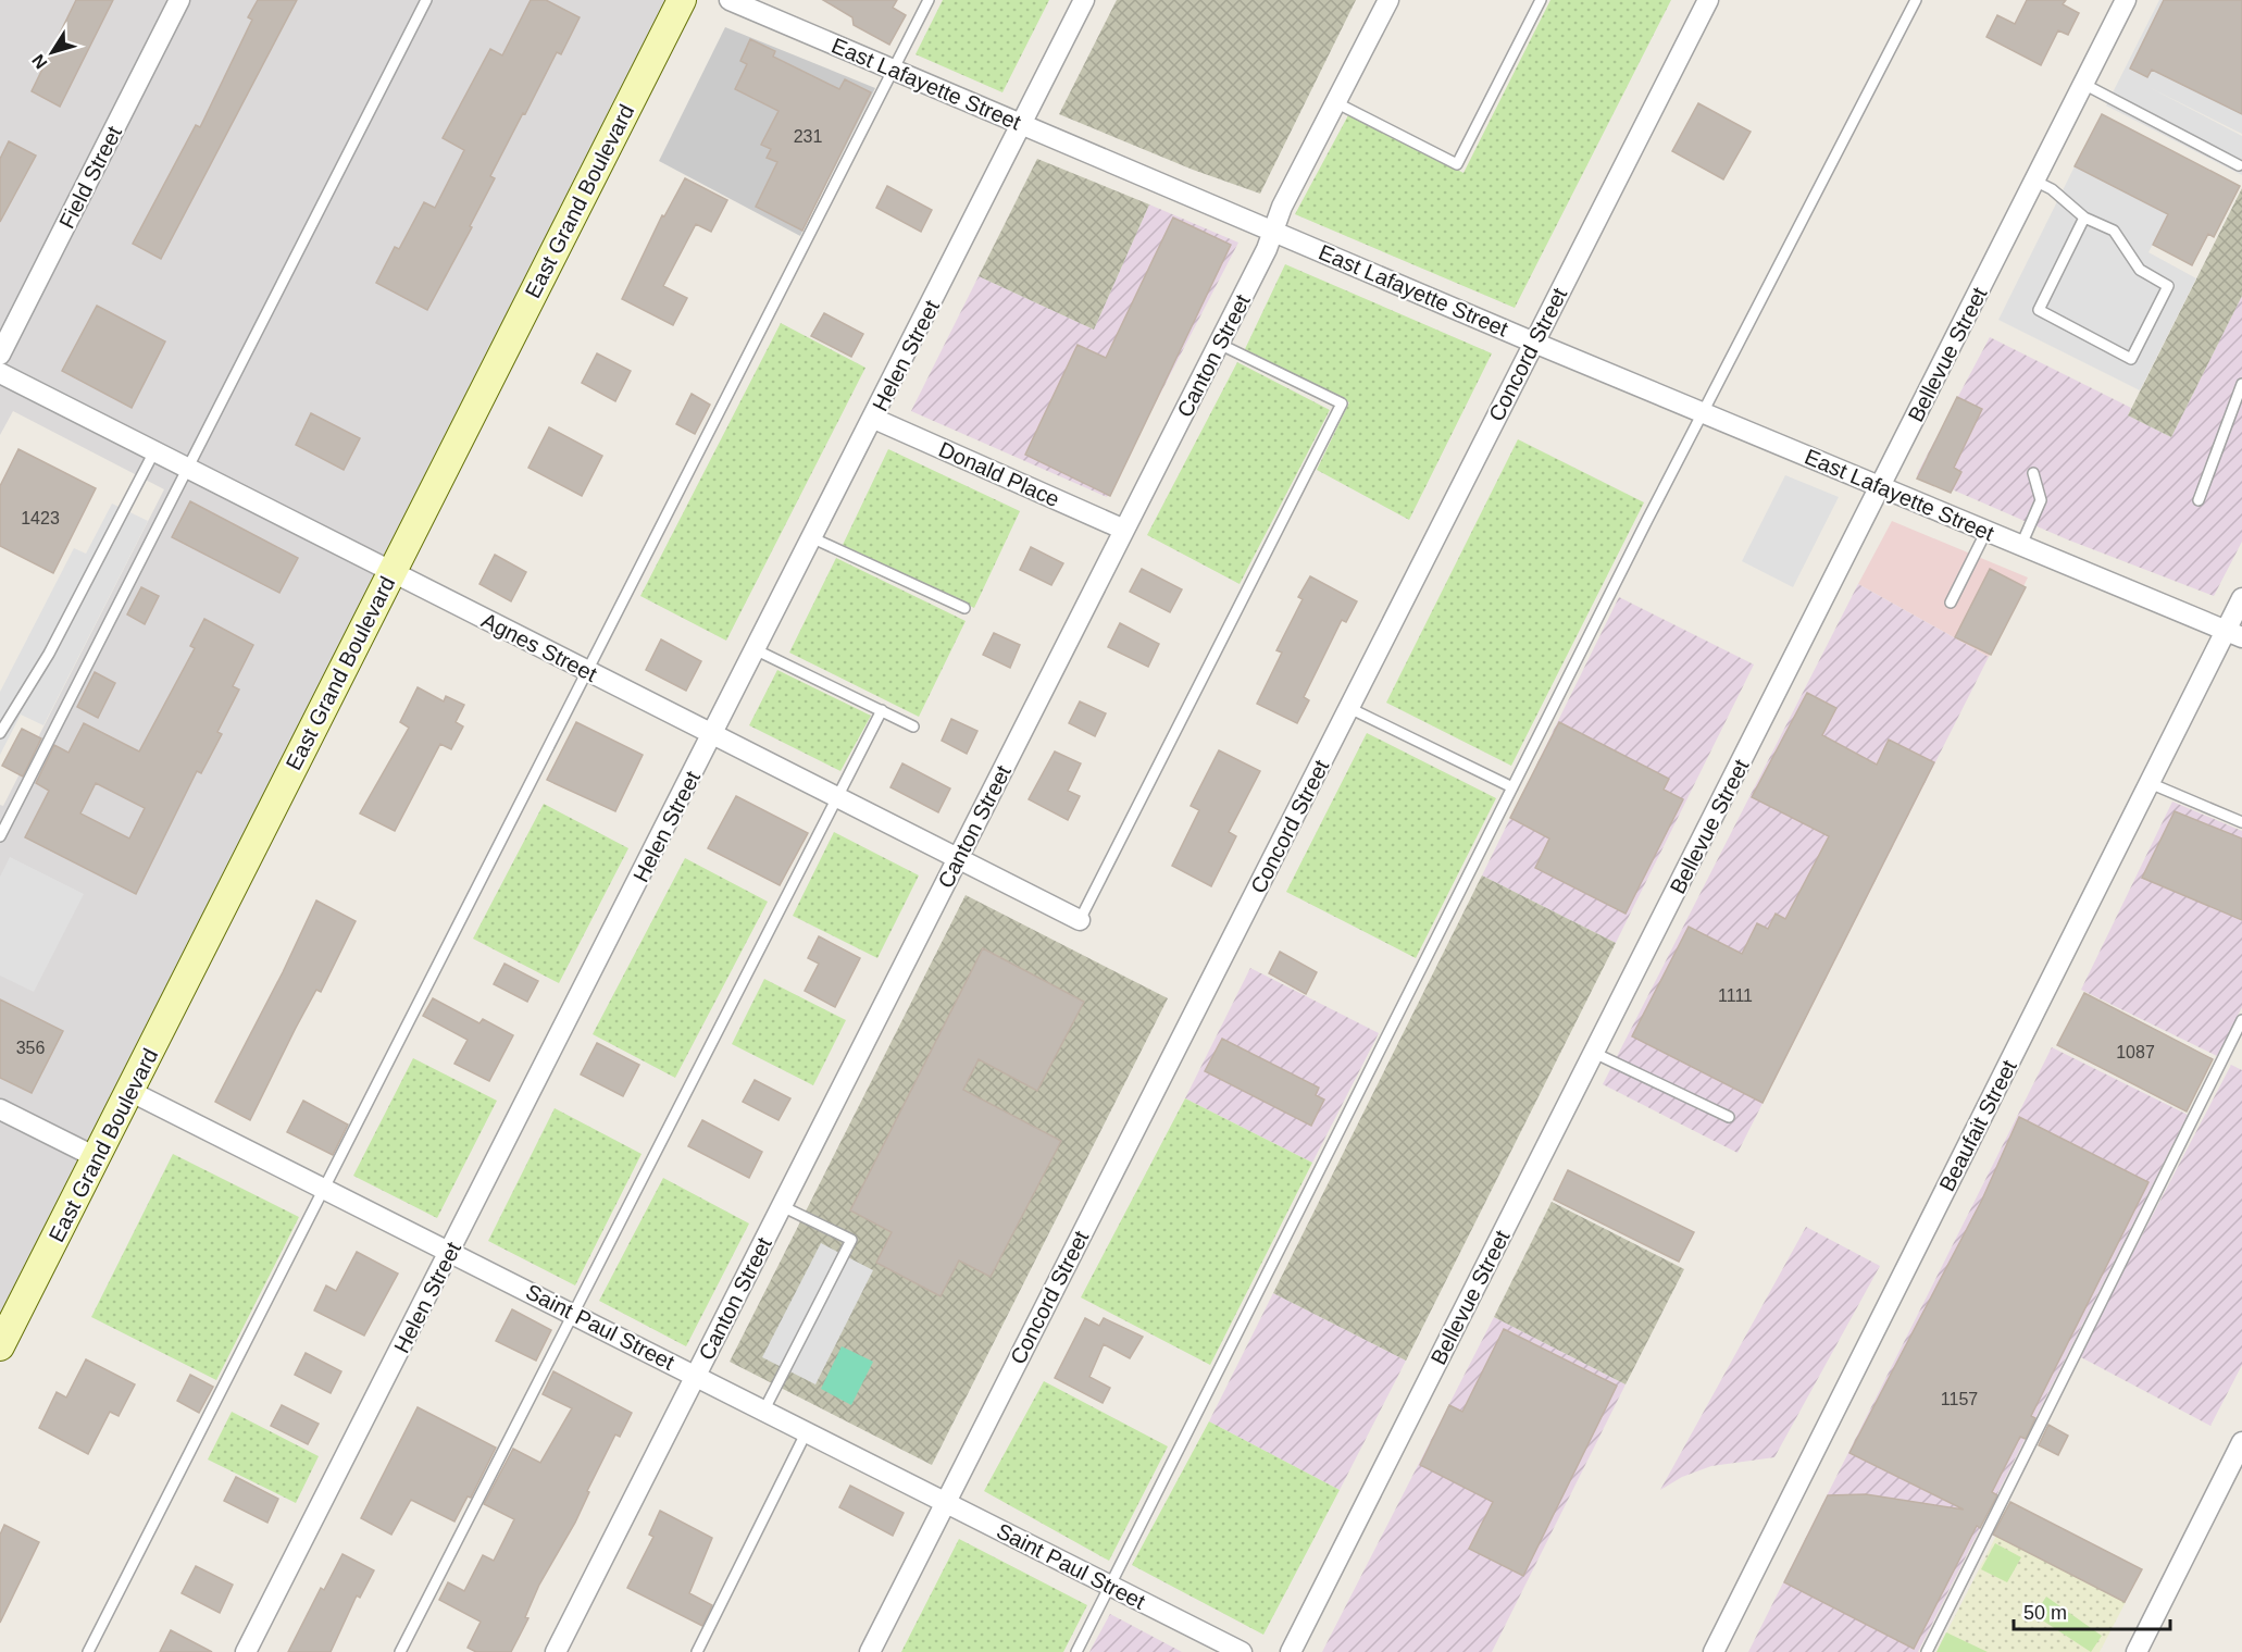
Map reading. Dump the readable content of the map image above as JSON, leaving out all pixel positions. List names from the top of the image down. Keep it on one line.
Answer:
{"streets":{"main road":["East Grand Boulevard"],"street":["East Lafayette Street","Field Street","Concord Street","Bellevue Street","Helen Street","Canton Street","Donald Place","Agnes Street","Beaufait Street","Saint Paul Street"]},"crossings":[["East Lafayette Street","Concord Street"],["East Lafayette Street","Bellevue Street"],["East Lafayette Street","Helen Street"],["East Lafayette Street","Canton Street"],["East Lafayette Street","Beaufait Street"],["East Grand Boulevard","Agnes Street"],["East Grand Boulevard","Saint Paul Street"],["Concord Street","Saint Paul Street"],["Helen Street","Donald Place"],["Helen Street","Agnes Street"],["Helen Street","Saint Paul Street"],["Canton Street","Donald Place"],["Canton Street","Agnes Street"],["Canton Street","Saint Paul Street"]],"house_numbers":["231","1423","1111","356","1087","1157"],"scale_bar":"50 m","north":"bottom left"}
